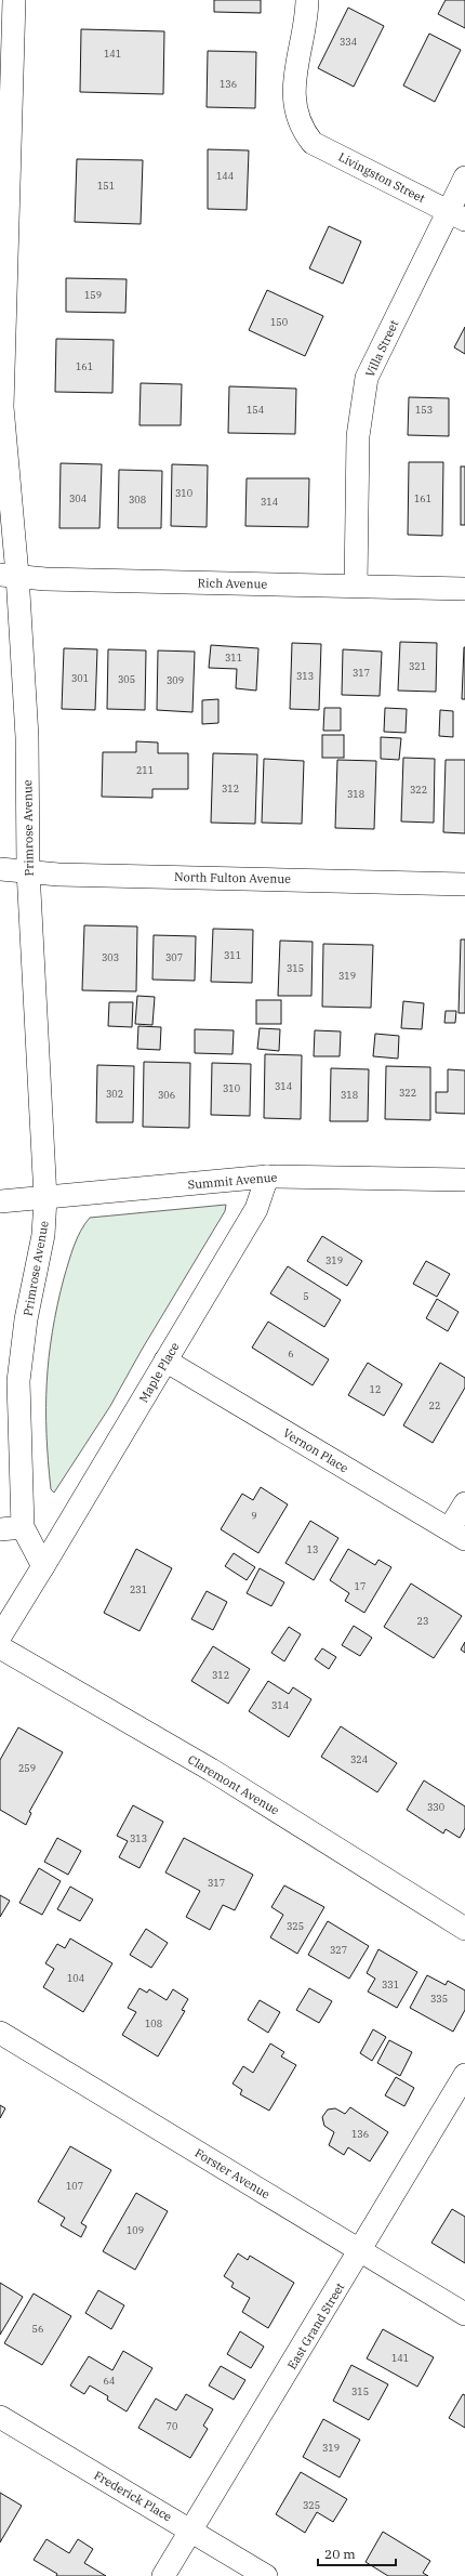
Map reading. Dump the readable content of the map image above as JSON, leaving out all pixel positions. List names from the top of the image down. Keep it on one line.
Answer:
{"streets":{"street":["Livingston Street","Villa Street","Rich Avenue","Primrose Avenue","North Fulton Avenue","Summit Avenue","Maple Place","Vernon Place","Claremont Avenue","Forster Avenue","East Grand Street","Frederick Place"]},"crossings":[["Livingston Street","Villa Street"],["Villa Street","Rich Avenue"],["Rich Avenue","Primrose Avenue"],["Primrose Avenue","North Fulton Avenue"],["Primrose Avenue","Summit Avenue"],["Primrose Avenue","Maple Place"],["Summit Avenue","Maple Place"],["Maple Place","Vernon Place"],["Forster Avenue","East Grand Street"],["East Grand Street","Frederick Place"]],"house_numbers":["334","141","136","144","151","159","150","161","154","153","310","304","161","308","314","311","321","317","313","301","305","309","211","312","322","318","311","303","307","315","319","314","310","322","302","306","318","319","5","6","12","22","9","13","17","231","23","312","314","324","259","330","313","317","325","327","104","331","335","108","136","107","109","56","141","64","315","70","319","325"],"scale_bar":"20 m"}
